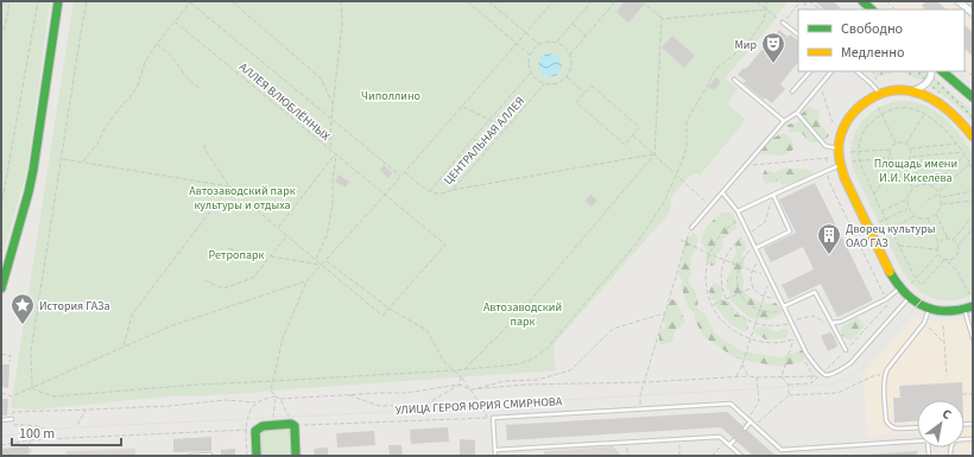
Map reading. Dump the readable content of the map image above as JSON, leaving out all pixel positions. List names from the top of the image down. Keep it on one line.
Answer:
{"streets":{"lane":["УЛИЦА ГЕРОЯ ЮРИЯ СМИРНОВА"],"path":["АЛЛЕЯ ВЛЮБЛЁННЫХ","ЦЕНТРАЛЬНАЯ АЛЛЕЯ"]},"parks":["Чиполлино","Площадь имени И.И. Киселёва","Автозаводский парк культуры и отдыха","Ретропарк","Автозаводский парк"],"places":{"theatre":["Мир"],"building":["Дворец культуры ОАО ГАЗ"],"place":["История ГАЗа"]},"legend":["Свободно","Медленно"],"scale_bar":"100 m","north":"top right"}
